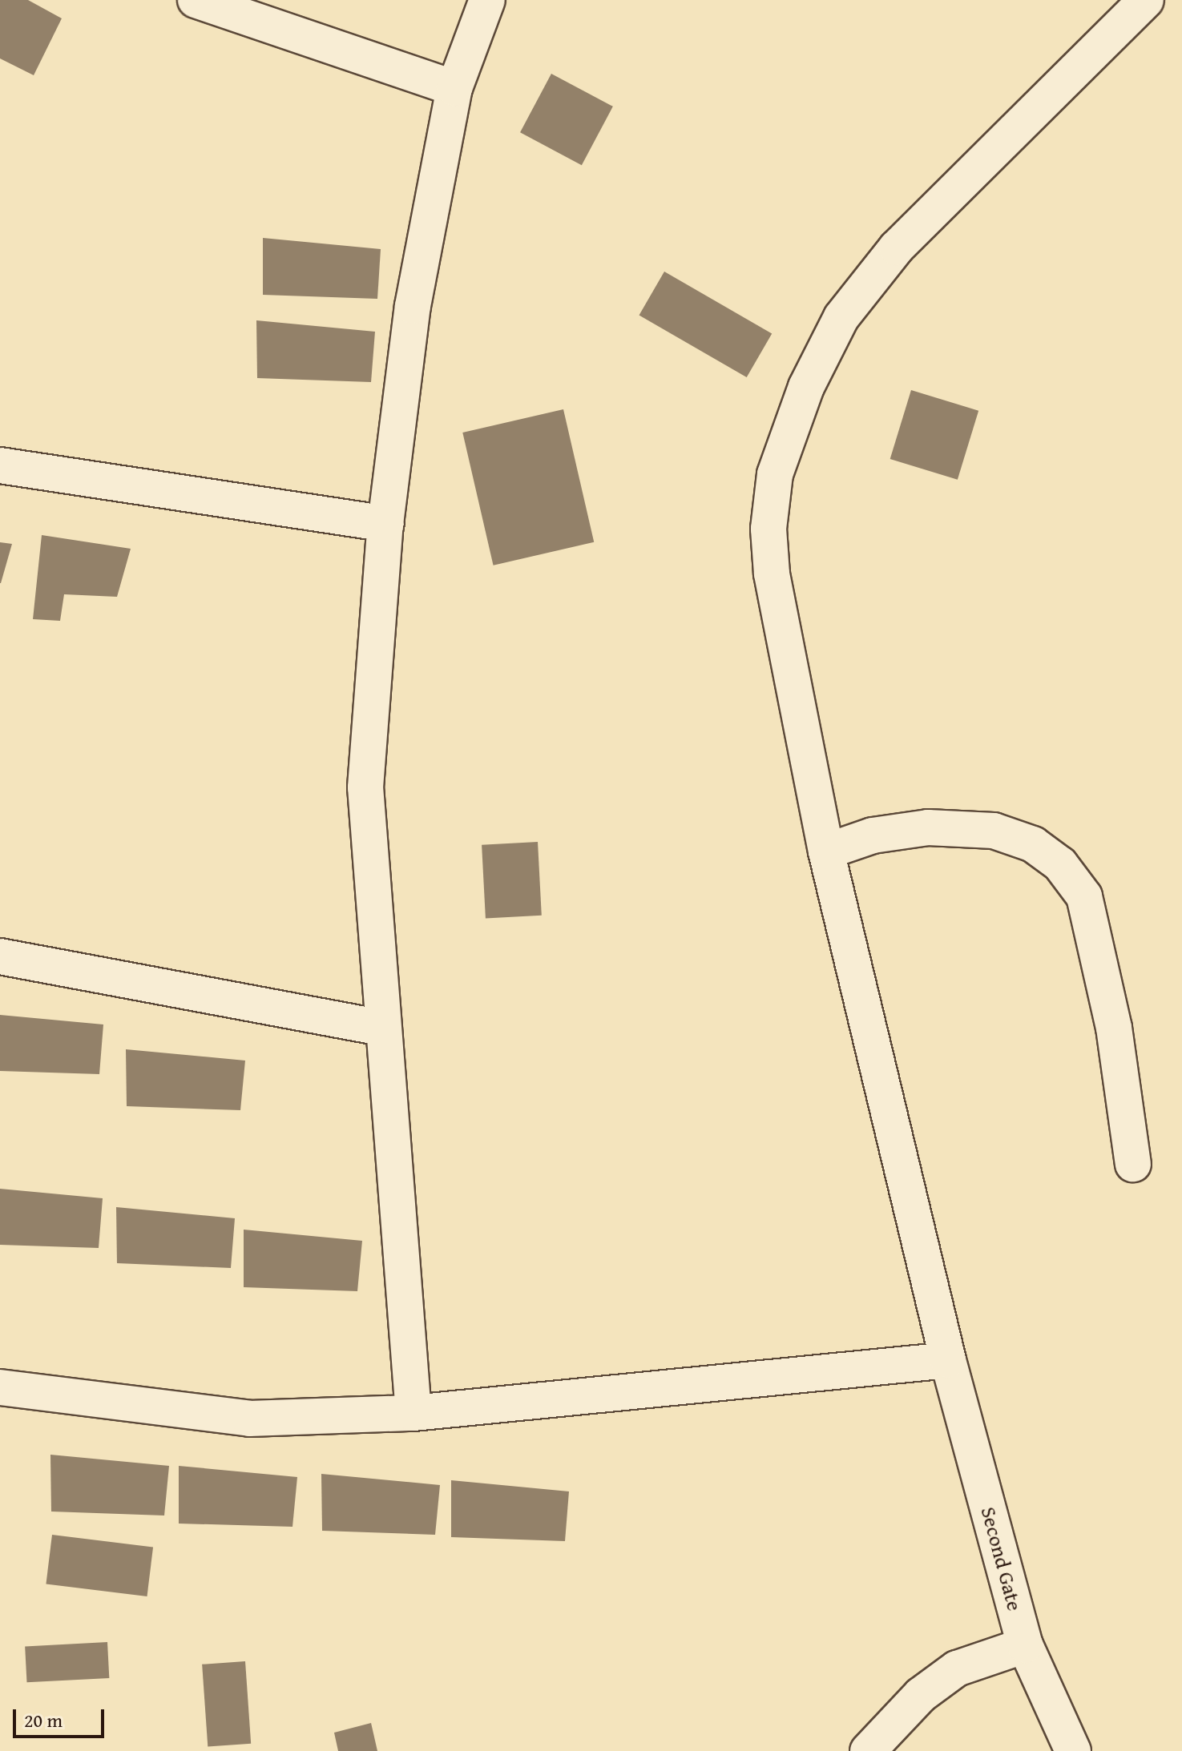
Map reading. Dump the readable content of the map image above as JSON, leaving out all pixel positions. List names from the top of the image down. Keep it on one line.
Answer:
{"streets":{"street":["Second Gate"]},"scale_bar":"20 m"}
